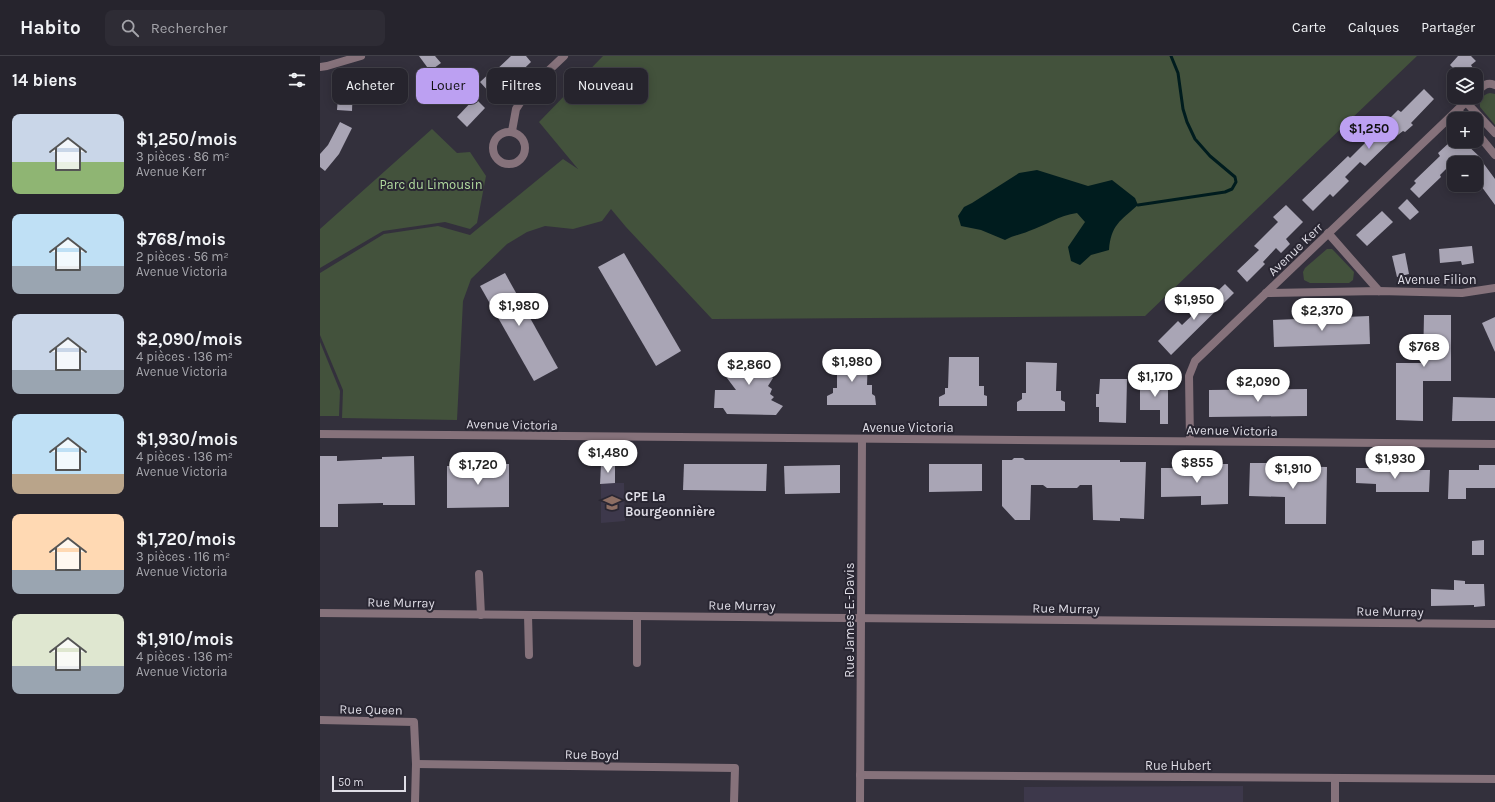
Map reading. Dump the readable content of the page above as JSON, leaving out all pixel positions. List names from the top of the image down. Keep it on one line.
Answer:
{"streets":{"street":["Avenue Kerr","Avenue Filion","Avenue Victoria","Rue Murray","Rue James-E.-Davis","Rue Queen","Rue Boyd","Rue Hubert"]},"crossings":[["Avenue Kerr","Avenue Filion"],["Avenue Kerr","Avenue Victoria"],["Avenue Victoria","Rue James-E.-Davis"],["Rue Murray","Rue James-E.-Davis"],["Rue James-E.-Davis","Rue Hubert"],["Rue Queen","Rue Boyd"]],"parks":["Parc du Limousin"],"places":{"school or university":["CPE La Bourgeonnière"]},"scale_bar":"50 m","page":{"header":"Habito","search":"Rechercher","nav":["Carte","Calques","Partager"],"heading":"14 biens","map_buttons":["+","−"],"chip":["Acheter","Louer","Filtres","Nouveau"],"list":[{"name":"$1,250/mois","note":"3 pièces · 86 m² · Avenue Kerr"},{"name":"$768/mois","note":"2 pièces · 56 m² · Avenue Victoria"},{"name":"$2,090/mois","note":"4 pièces · 136 m² · Avenue Victoria"},{"name":"$1,930/mois","note":"4 pièces · 136 m² · Avenue Victoria"},{"name":"$1,720/mois","note":"3 pièces · 116 m² · Avenue Victoria"},{"name":"$1,910/mois","note":"4 pièces · 136 m² · Avenue Victoria"}],"price":["$1,250","$1,950","$1,980","$2,370","$768","$1,980","$2,860","$1,170","$2,090","$1,480","$1,930","$855","$1,720","$1,910"],"scale":"50 m"}}
